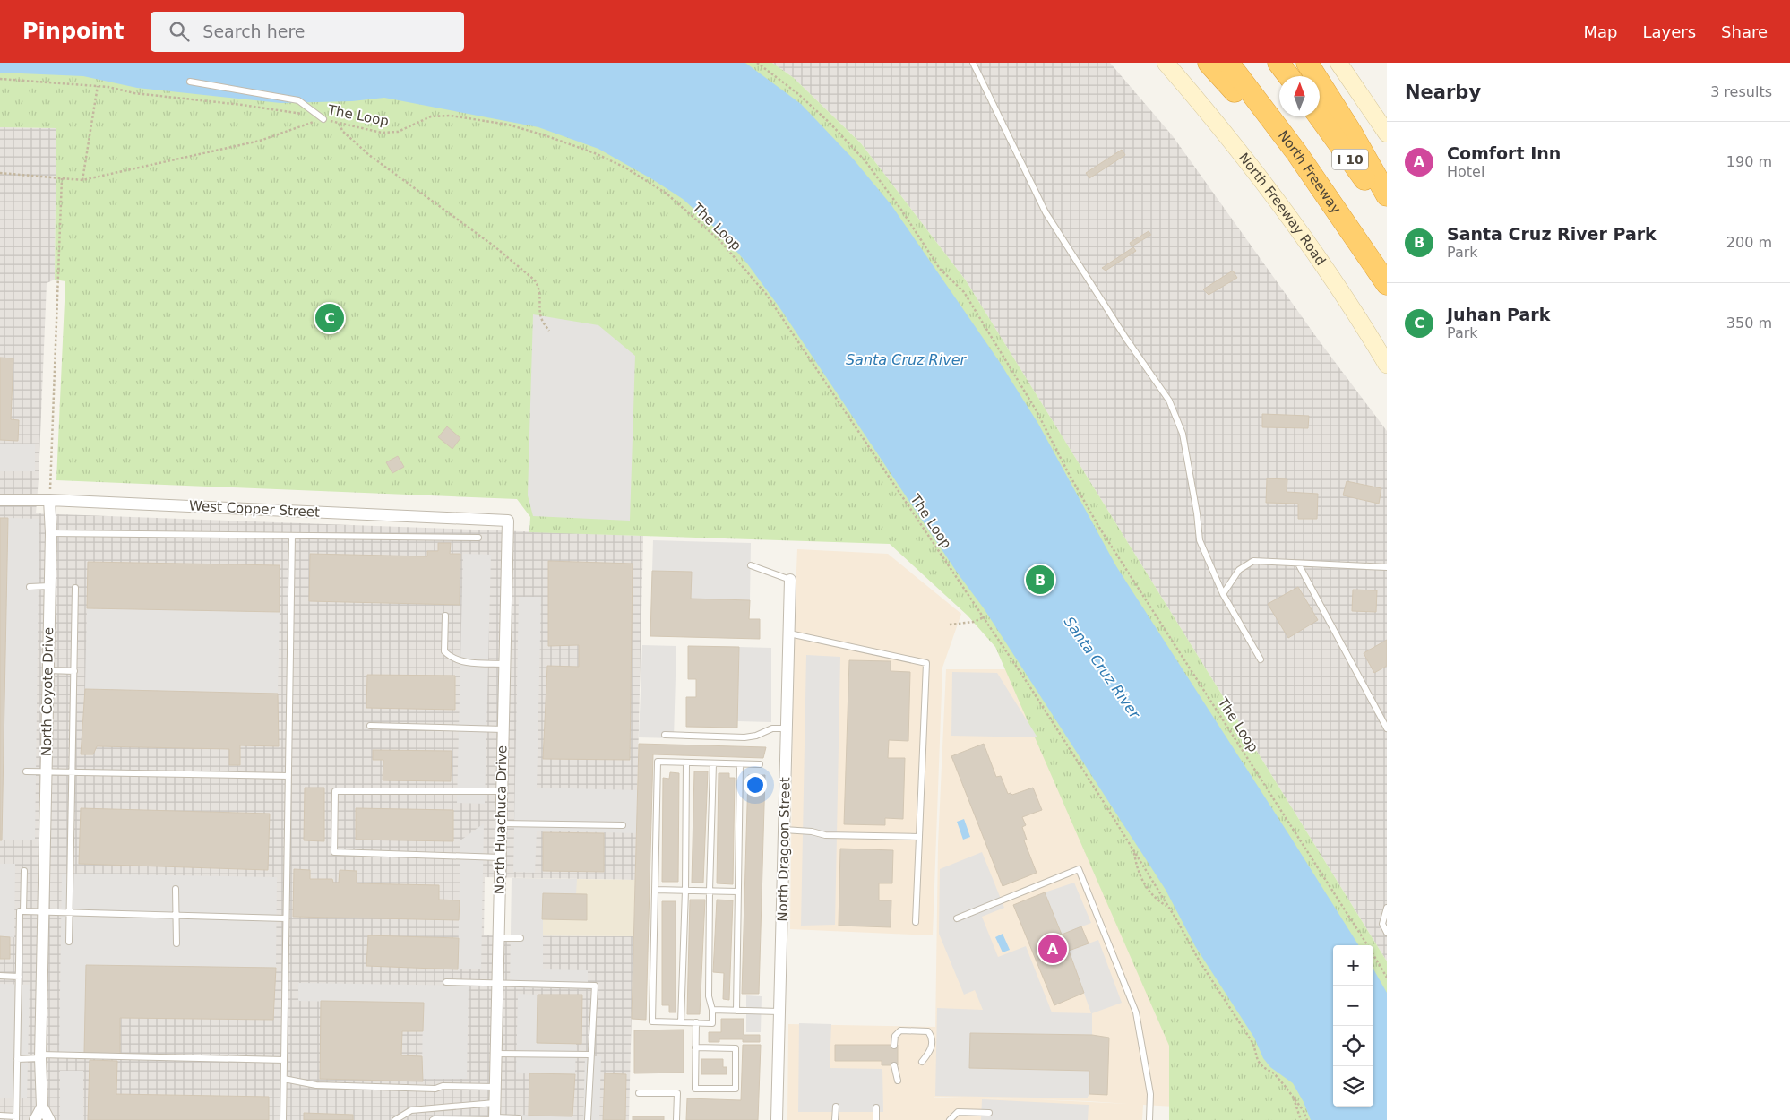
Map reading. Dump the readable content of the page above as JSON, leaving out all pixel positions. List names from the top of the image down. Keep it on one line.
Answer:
{"streets":{"highway":["I 10","North Freeway"],"main road":["North Freeway Road"],"street":["West Copper Street","North Coyote Drive","North Huachuca Drive","North Dragoon Street"],"path":["The Loop"]},"crossings":[["West Copper Street","North Coyote Drive"],["West Copper Street","North Huachuca Drive"]],"water":["Santa Cruz River"],"north":"top","page":{"header":"Pinpoint","search":"Search here","nav":["Map","Layers","Share"],"heading":["Nearby","3 results"],"list":[{"mark":"A","name":"Comfort Inn","note":"Hotel","value":"190 m"},{"mark":"B","name":"Santa Cruz River Park","note":"Park","value":"200 m"},{"mark":"C","name":"Juhan Park","note":"Park","value":"350 m"}],"pins":["C","B","A"],"map_buttons":["+","−"]}}
